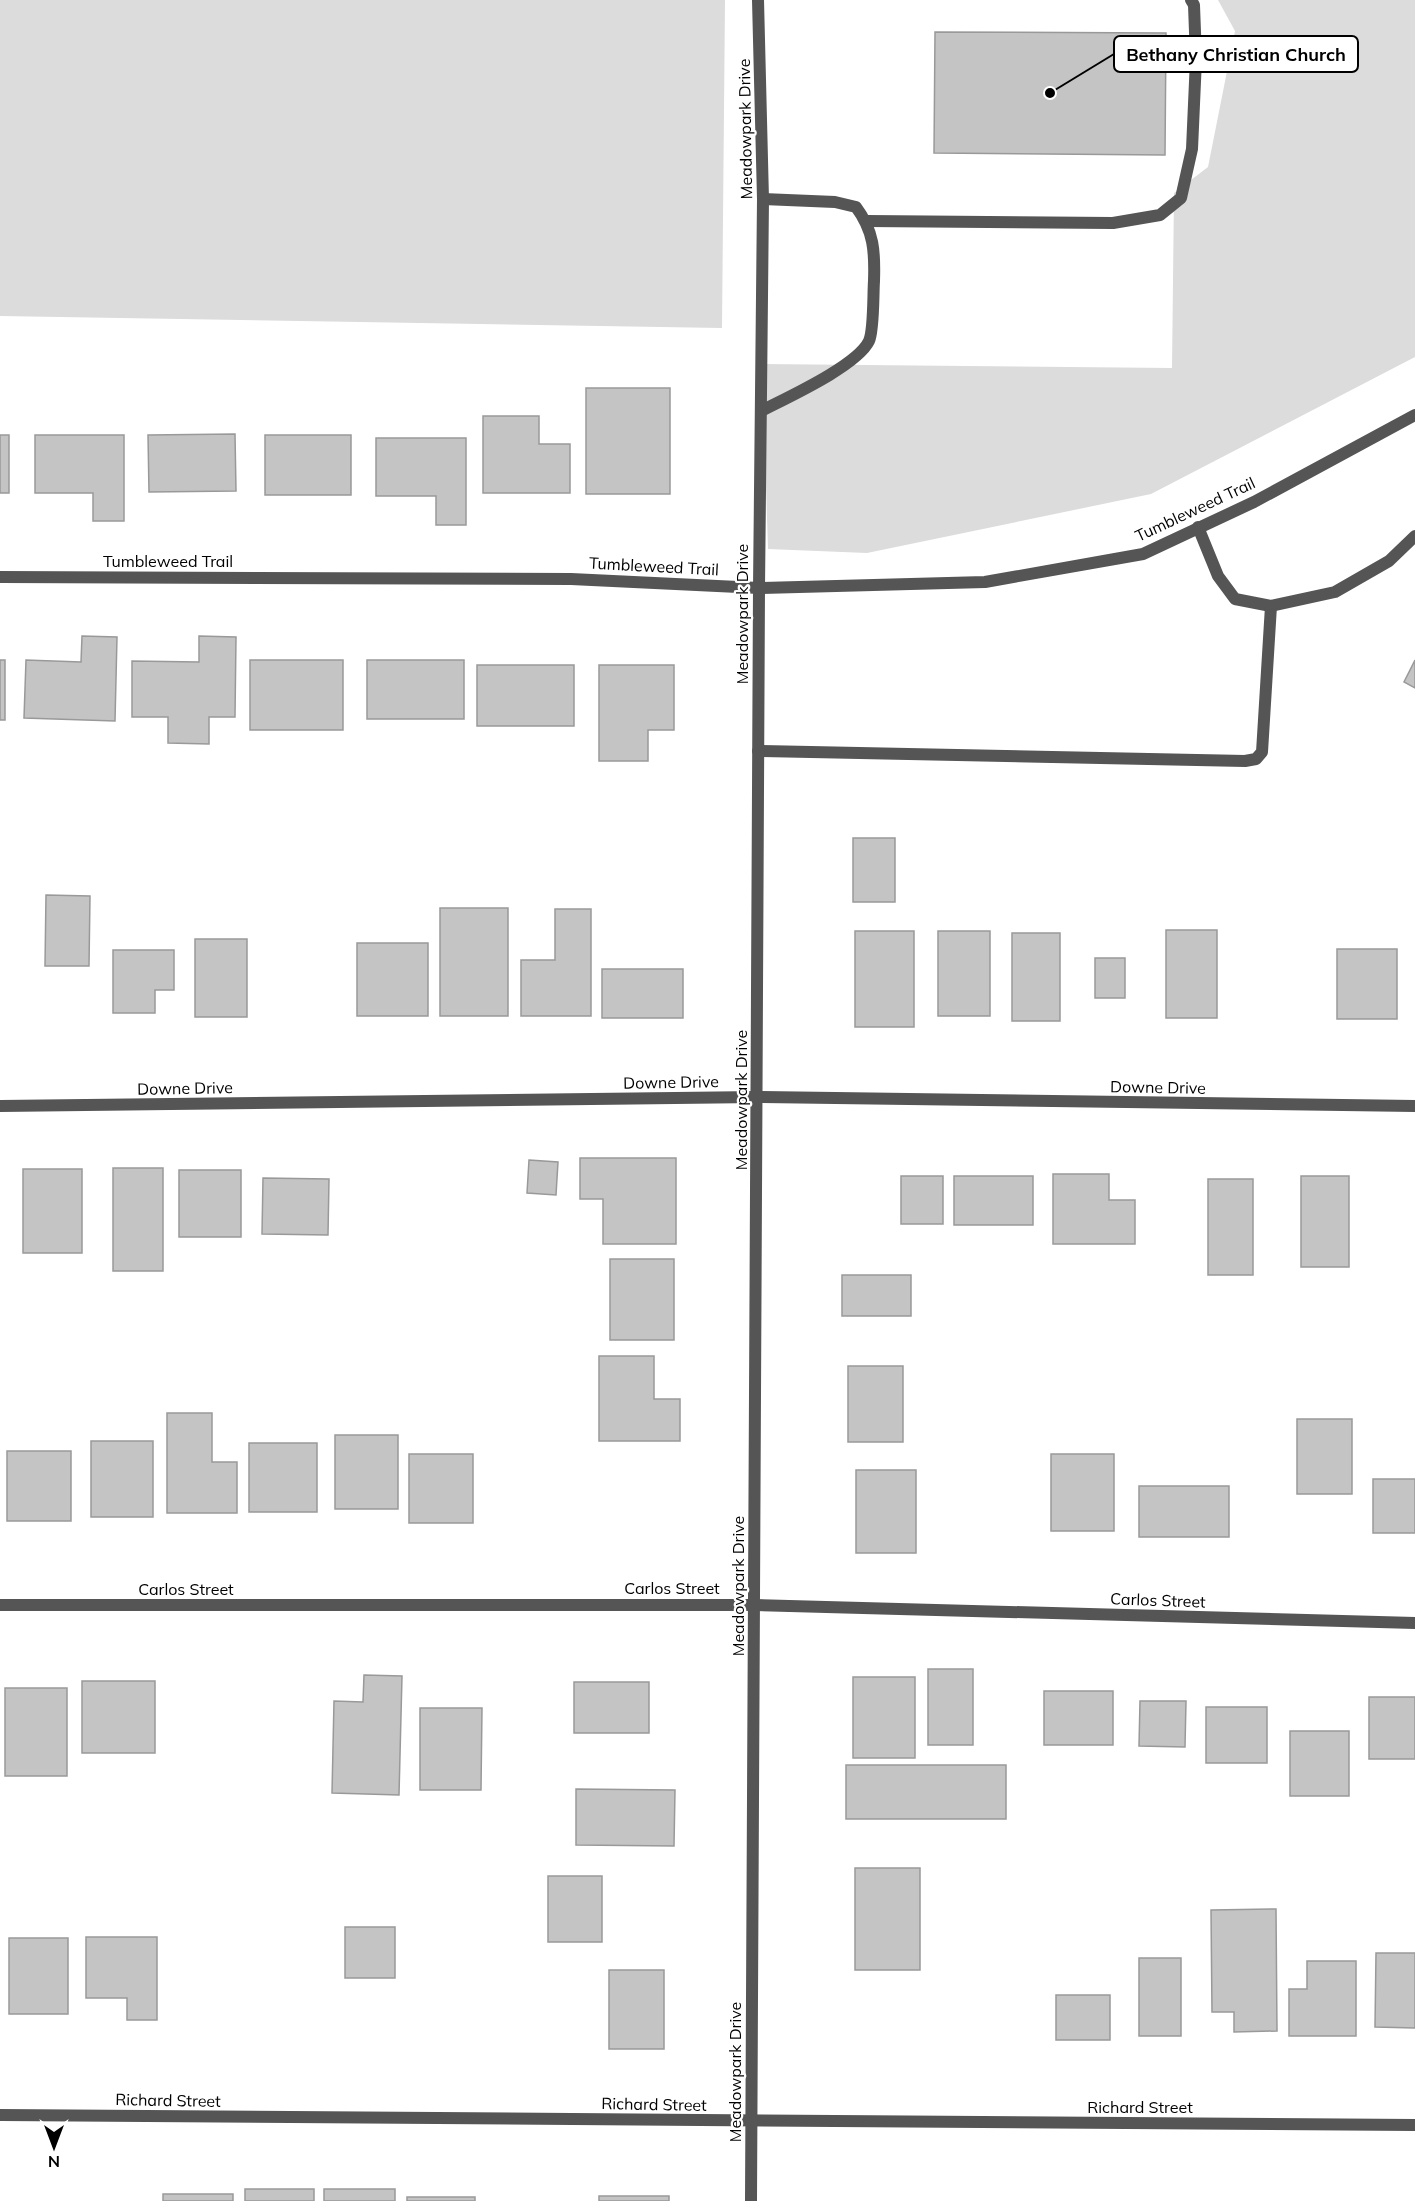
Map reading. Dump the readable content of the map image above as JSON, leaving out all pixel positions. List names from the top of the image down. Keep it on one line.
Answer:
{"streets":{"street":["Meadowpark Drive","Tumbleweed Trail","Downe Drive","Carlos Street","Richard Street"]},"crossings":[["Meadowpark Drive","Tumbleweed Trail"],["Meadowpark Drive","Downe Drive"],["Meadowpark Drive","Carlos Street"],["Meadowpark Drive","Richard Street"]],"places":["Bethany Christian Church"],"north":"bottom"}
